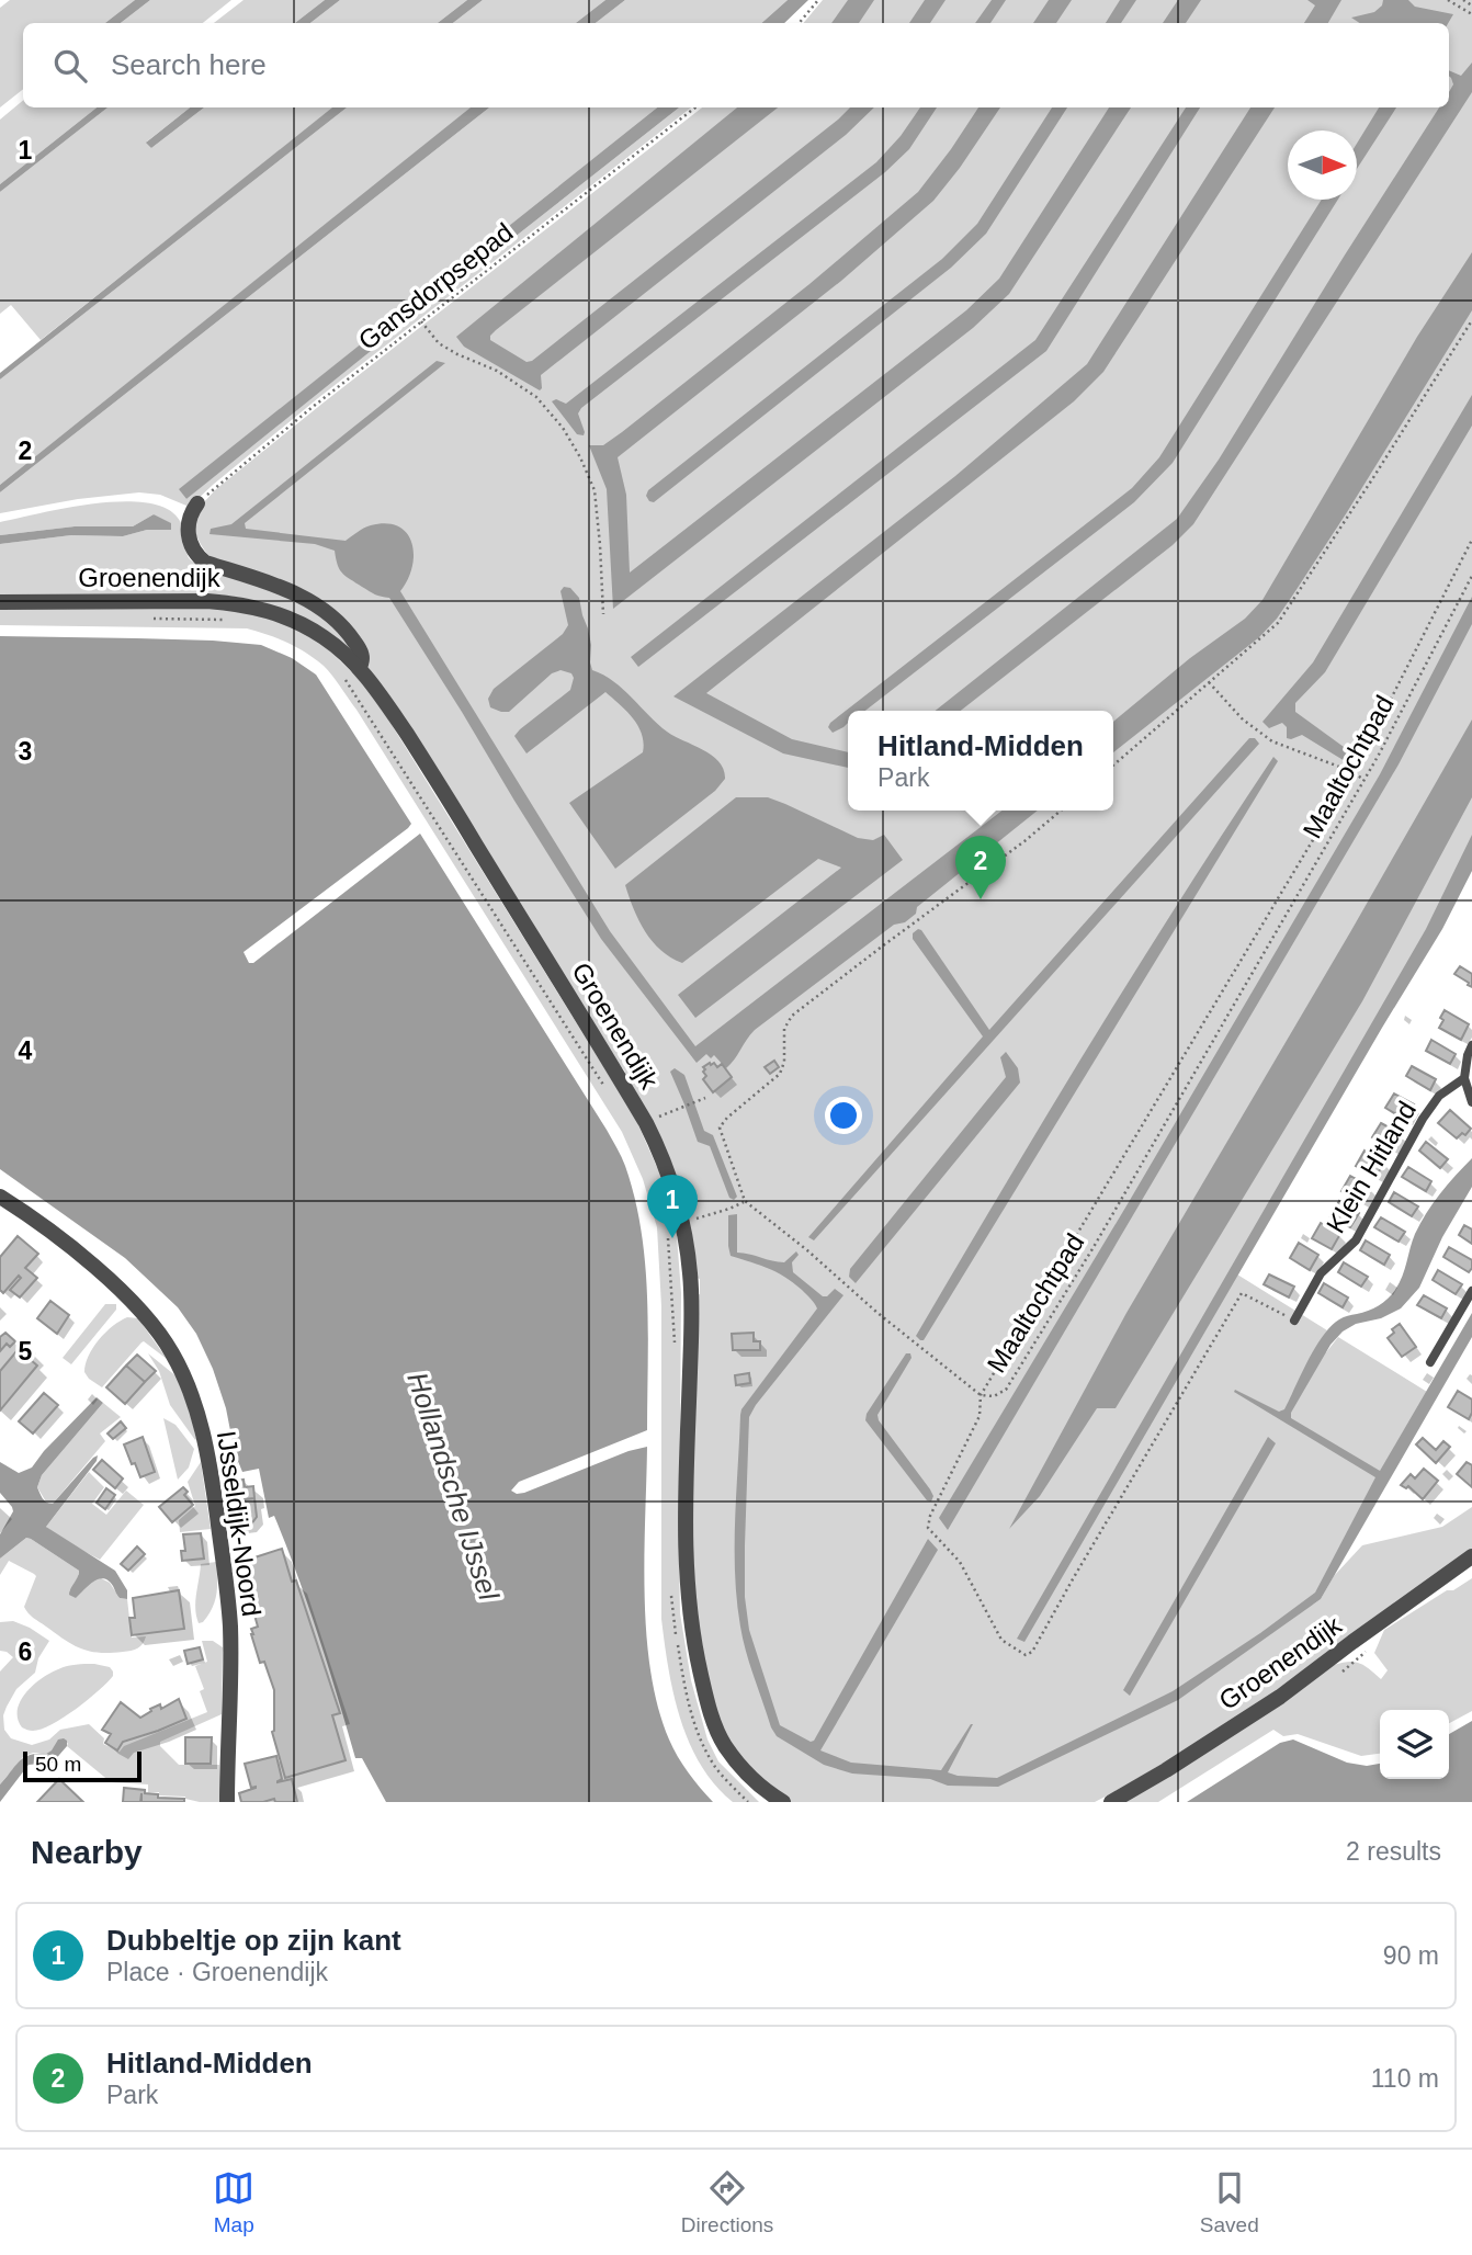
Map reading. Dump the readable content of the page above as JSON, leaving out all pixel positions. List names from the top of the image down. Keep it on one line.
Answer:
{"streets":{"street":["Groenendijk","IJsseldijk-Noord"],"lane":["Klein Hitland"],"path":["Gansdorpsepad","Maaltochtpad"]},"water":["Hollandsche IJssel"],"scale_bar":"50 m","north":"right","page":{"search":"Search here","popup":["Hitland-Midden","Park"],"pins":["2","1"],"scale":"50 m","heading":["Nearby","2 results"],"list":[{"mark":"1","name":"Dubbeltje op zijn kant","note":"Place · Groenendijk","value":"90 m"},{"mark":"2","name":"Hitland-Midden","note":"Park","value":"110 m"}],"nav":["Map","Directions","Saved"]},"grid":{"rows":["1","2","3","4","5","6"]}}
